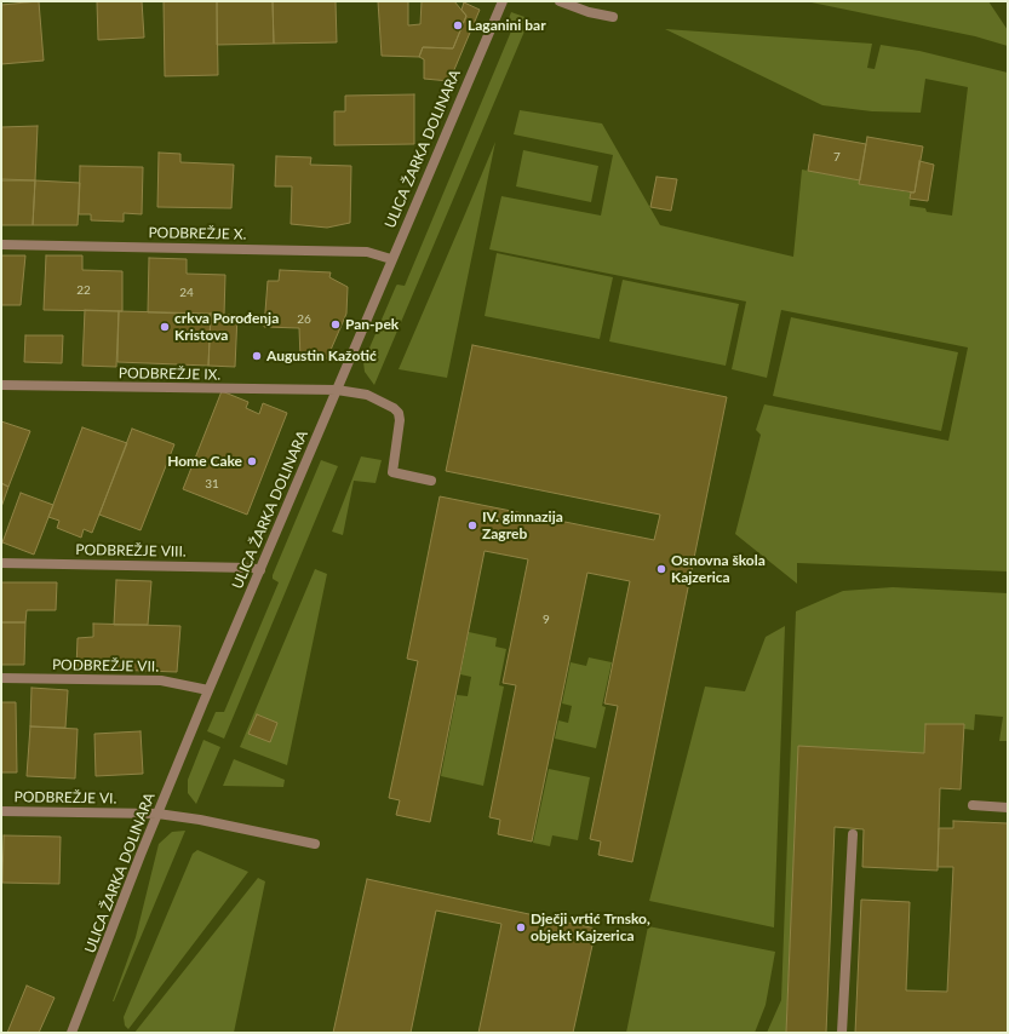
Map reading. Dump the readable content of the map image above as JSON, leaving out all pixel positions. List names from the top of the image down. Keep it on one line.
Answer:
{"streets":{"street":["ULICA ŽARKA DOLINARA","PODBREŽJE X.","PODBREŽJE IX.","PODBREŽJE VIII.","PODBREŽJE VII.","PODBREŽJE VI."]},"crossings":[["ULICA ŽARKA DOLINARA","PODBREŽJE X."],["ULICA ŽARKA DOLINARA","PODBREŽJE IX."],["ULICA ŽARKA DOLINARA","PODBREŽJE VIII."],["ULICA ŽARKA DOLINARA","PODBREŽJE VII."],["ULICA ŽARKA DOLINARA","PODBREŽJE VI."]],"places":["Laganini bar","Pan-pek","crkva Porođenja Kristova","Augustin Kažotić","Home Cake","IV. gimnazija Zagreb","Osnovna škola Kajzerica","Dječji vrtić Trnsko, objekt Kajzerica"],"house_numbers":["7","22","24","26","31","9"]}
